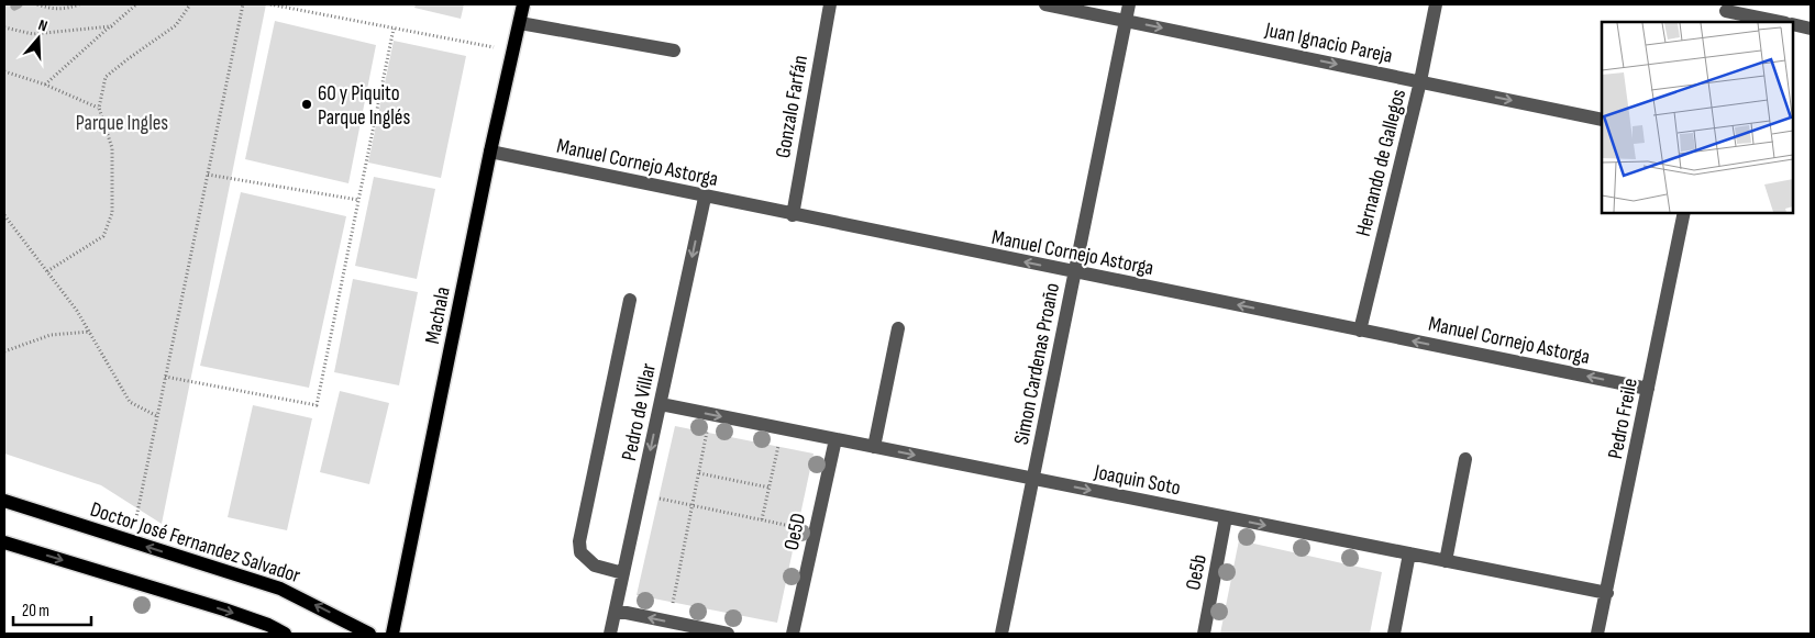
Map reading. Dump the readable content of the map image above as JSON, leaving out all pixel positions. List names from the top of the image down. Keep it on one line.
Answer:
{"streets":{"main road":["Machala","Doctor José Fernandez Salvador"],"street":["Juan Ignacio Pareja","Gonzalo Farfán","Manuel Cornejo Astorga","Hernando de Gallegos","Simon Cardenas Proaño","Pedro de Villar","Pedro Freile","Joaquin Soto","Oe5D","Oe5b"]},"crossings":[["Juan Ignacio Pareja","Hernando de Gallegos"],["Juan Ignacio Pareja","Simon Cardenas Proaño"],["Gonzalo Farfán","Manuel Cornejo Astorga"],["Manuel Cornejo Astorga","Hernando de Gallegos"],["Manuel Cornejo Astorga","Machala"],["Manuel Cornejo Astorga","Simon Cardenas Proaño"],["Manuel Cornejo Astorga","Pedro de Villar"],["Manuel Cornejo Astorga","Pedro Freile"],["Simon Cardenas Proaño","Joaquin Soto"],["Pedro de Villar","Joaquin Soto"],["Pedro Freile","Joaquin Soto"],["Joaquin Soto","Oe5D"],["Joaquin Soto","Oe5b"]],"one_way":["Juan Ignacio Pareja","Manuel Cornejo Astorga","Pedro de Villar","Joaquin Soto"],"parks":["Parque Ingles"],"places":["60 y Piquito Parque Inglés"],"scale_bar":"20 m","north":"top"}
